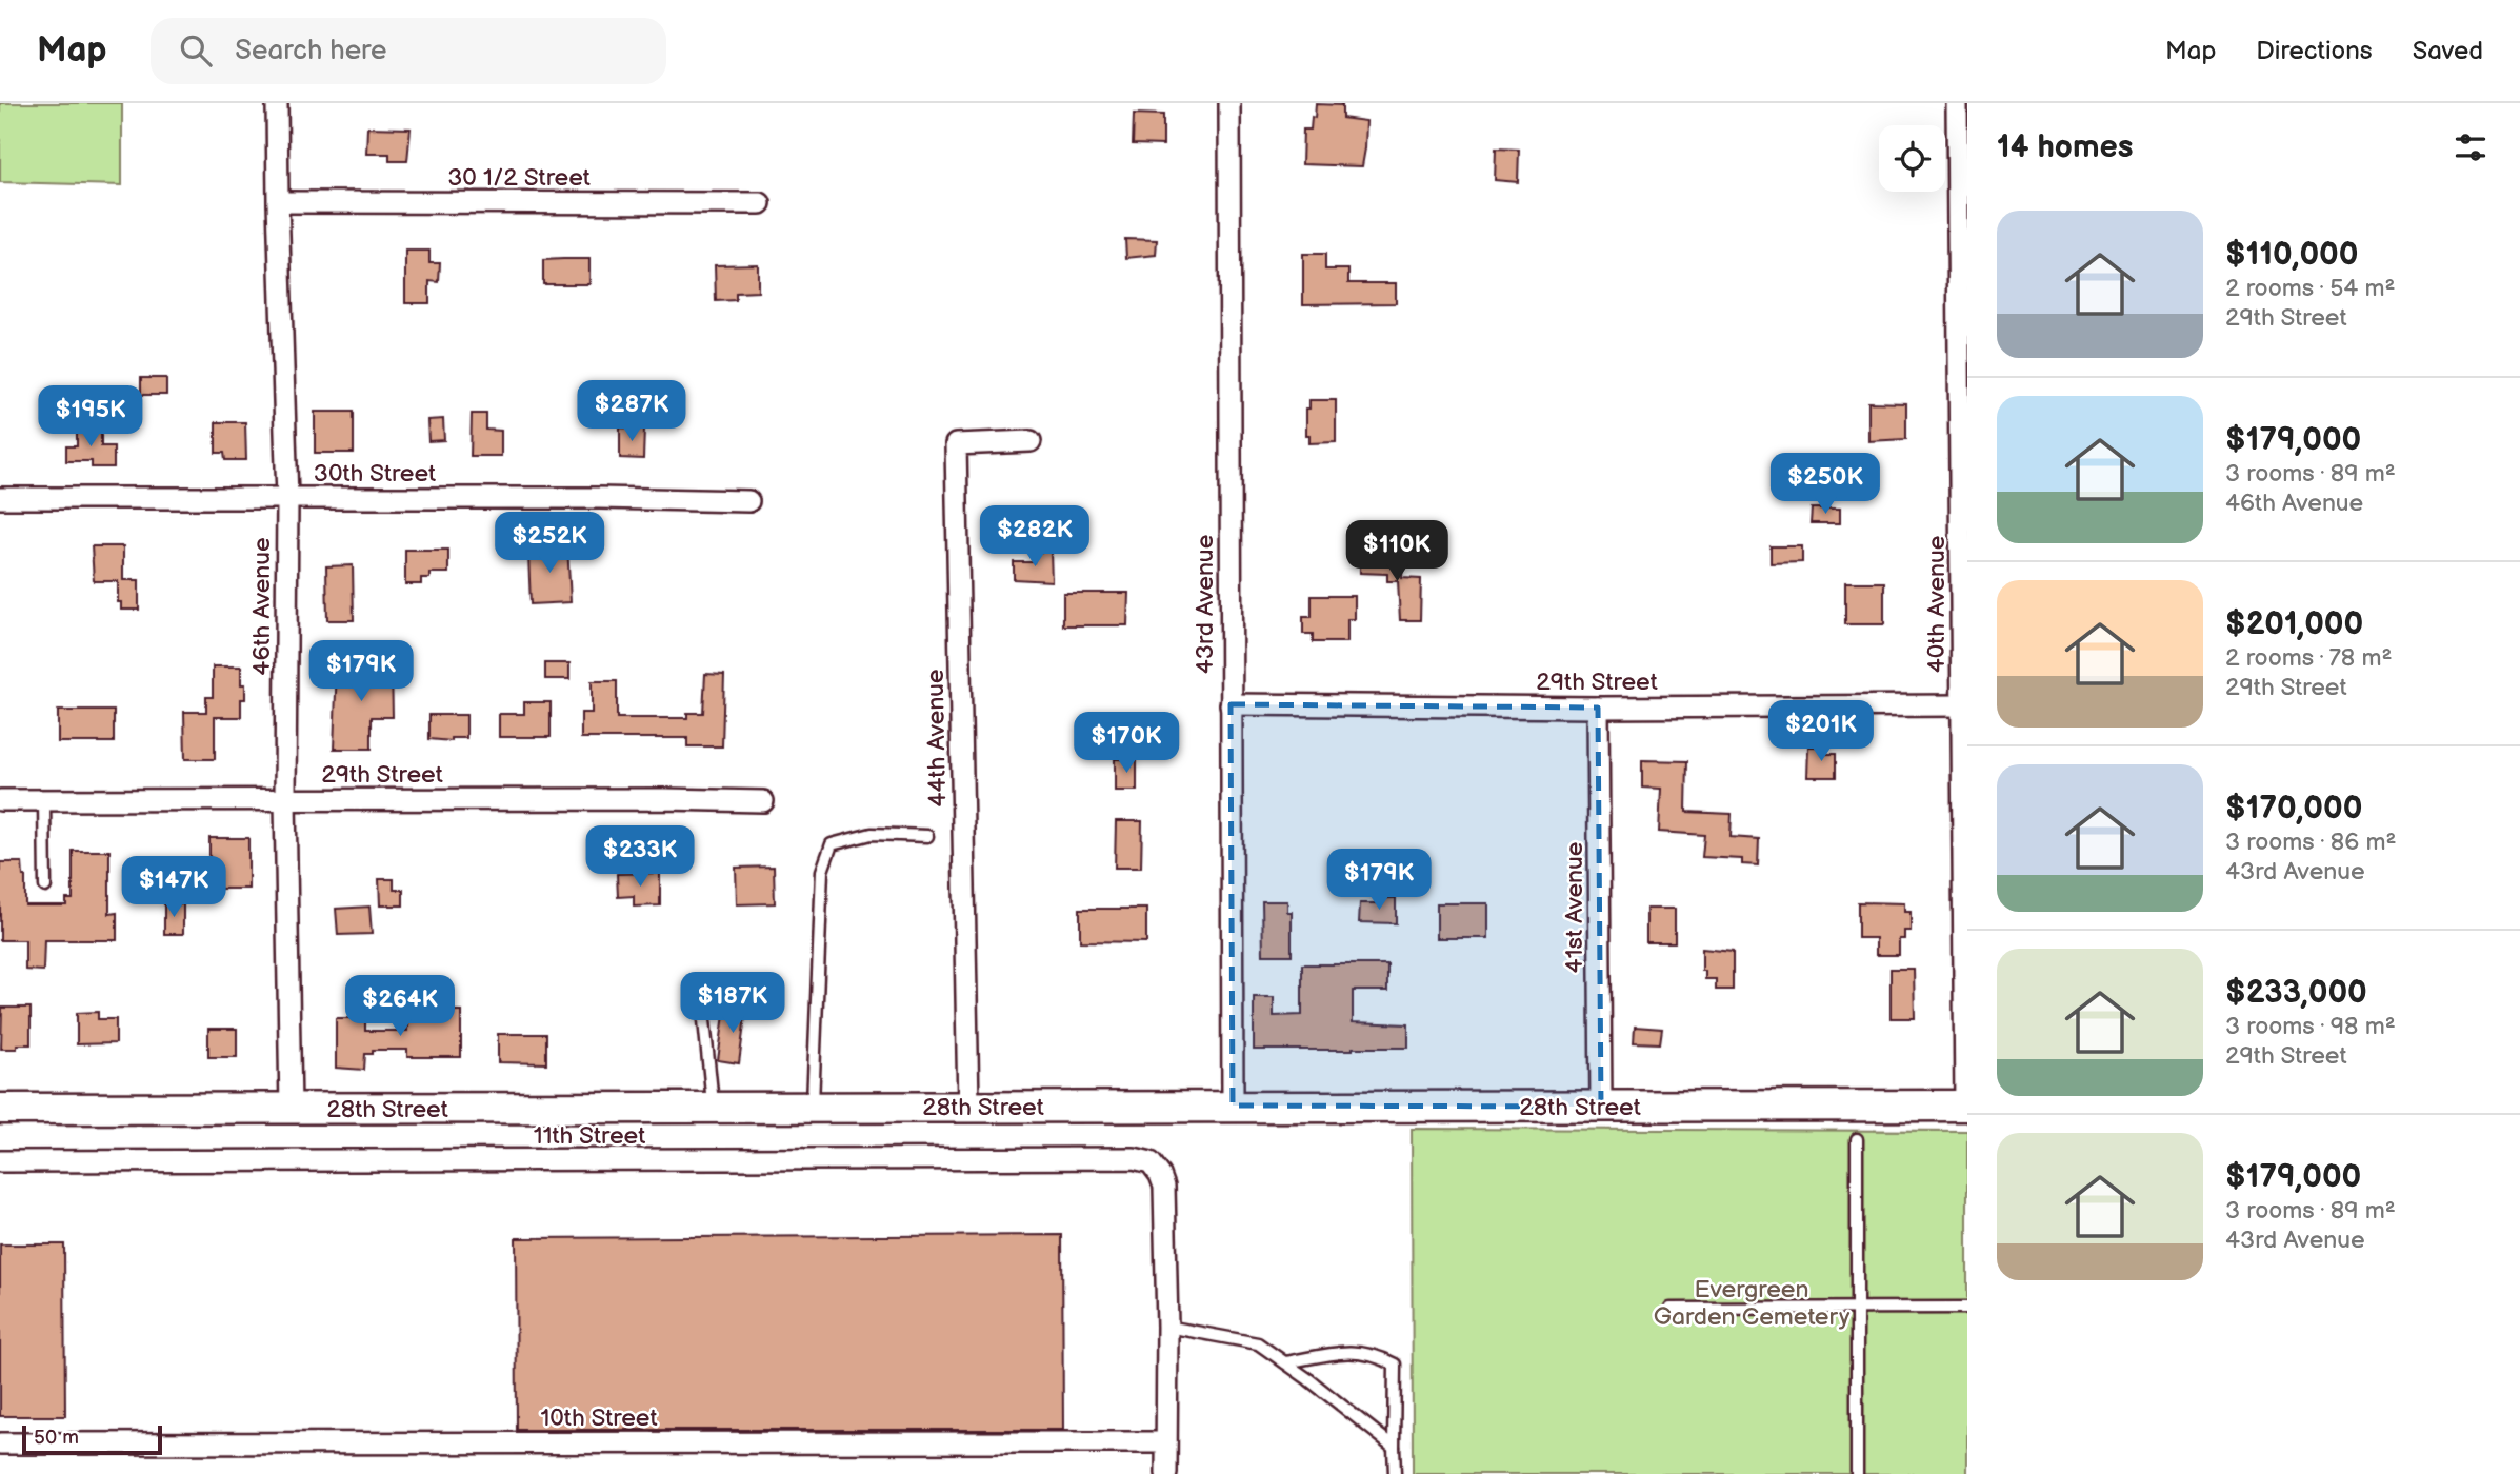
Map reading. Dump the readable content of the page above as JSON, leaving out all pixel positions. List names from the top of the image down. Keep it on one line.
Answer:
{"streets":{"main road":["28th Street"],"street":["30 1/2 Street","30th Street","43rd Avenue","40th Avenue","46th Avenue","29th Street","44th Avenue","41st Avenue","11th Street","10th Street"]},"crossings":[["30 1/2 Street","46th Avenue"],["30th Street","46th Avenue"],["43rd Avenue","29th Street"],["43rd Avenue","28th Street"],["40th Avenue","29th Street"],["40th Avenue","28th Street"],["46th Avenue","29th Street"],["46th Avenue","28th Street"],["29th Street","41st Avenue"],["44th Avenue","28th Street"],["41st Avenue","28th Street"]],"parks":["Evergreen Garden Cemetery"],"scale_bar":"50 m","page":{"header":"Map","search":"Search here","nav":["Map","Directions","Saved"],"heading":"14 homes","list":[{"name":"$110,000","note":"2 rooms · 54 m² · 29th Street"},{"name":"$179,000","note":"3 rooms · 89 m² · 46th Avenue"},{"name":"$201,000","note":"2 rooms · 78 m² · 29th Street"},{"name":"$170,000","note":"3 rooms · 86 m² · 43rd Avenue"},{"name":"$233,000","note":"3 rooms · 98 m² · 29th Street"},{"name":"$179,000","note":"3 rooms · 89 m² · 43rd Avenue"}],"price":["$287K","$195K","$250K","$282K","$252K","$110K","$179K","$201K","$170K","$233K","$179K","$147K","$187K","$264K"],"scale":"50 m"}}
